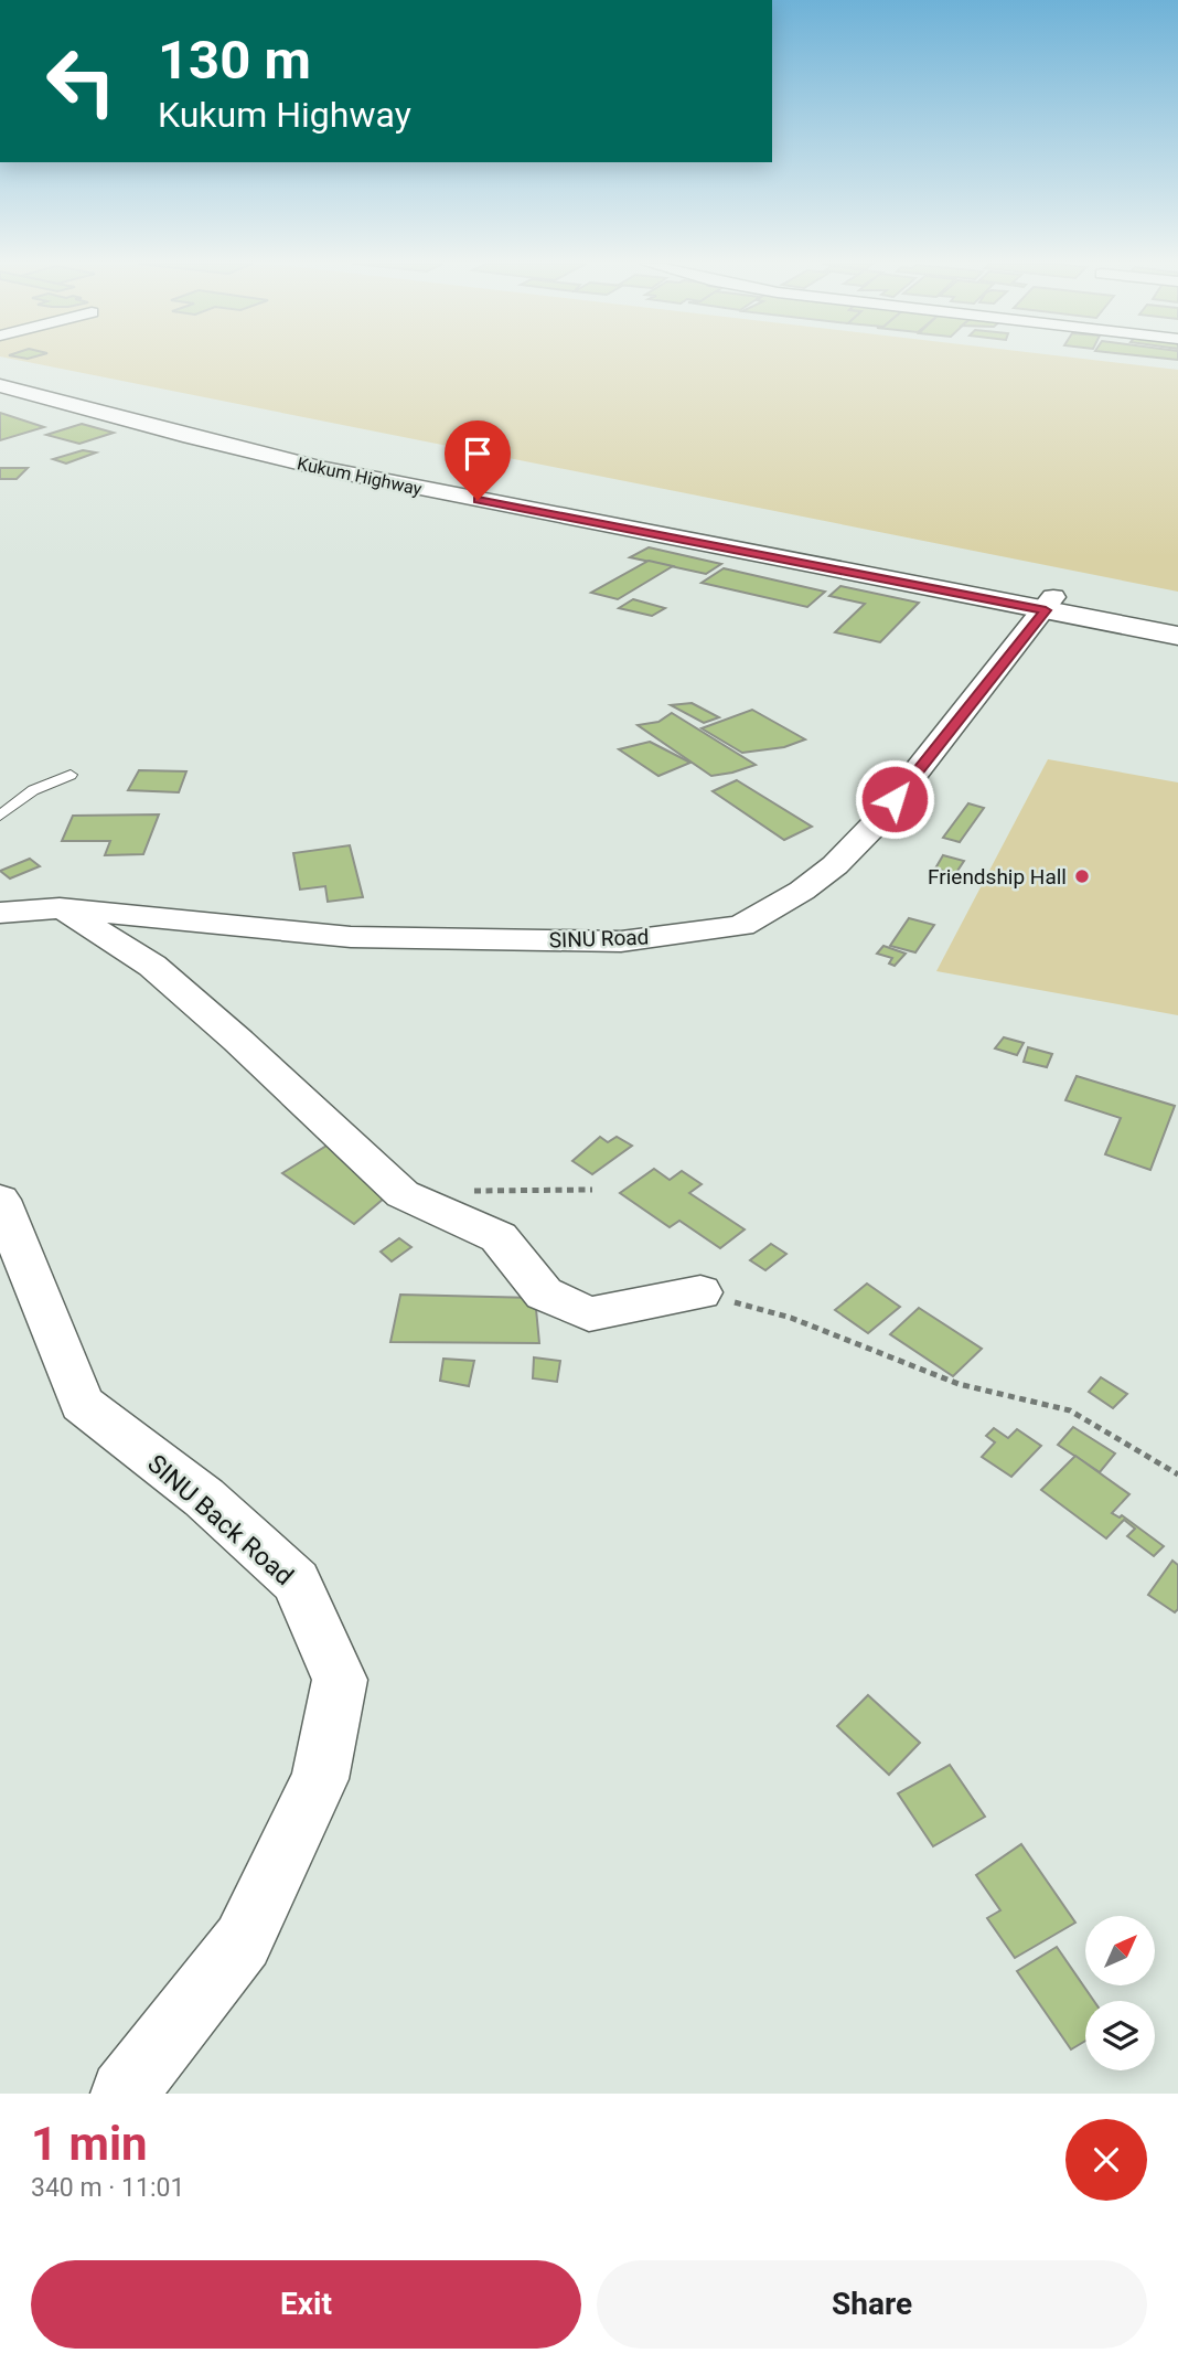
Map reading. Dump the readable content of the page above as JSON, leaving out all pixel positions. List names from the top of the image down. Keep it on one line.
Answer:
{"streets":{"main road":["Kukum Highway"],"street":["SINU Road","SINU Back Road"]},"crossings":[["Kukum Highway","SINU Road"]],"places":["Friendship Hall"],"north":"top right","page":{"turn":["130 m","Kukum Highway"],"heading":["1 min","340 m · 11:01"],"buttons":["Exit","Share"]}}
